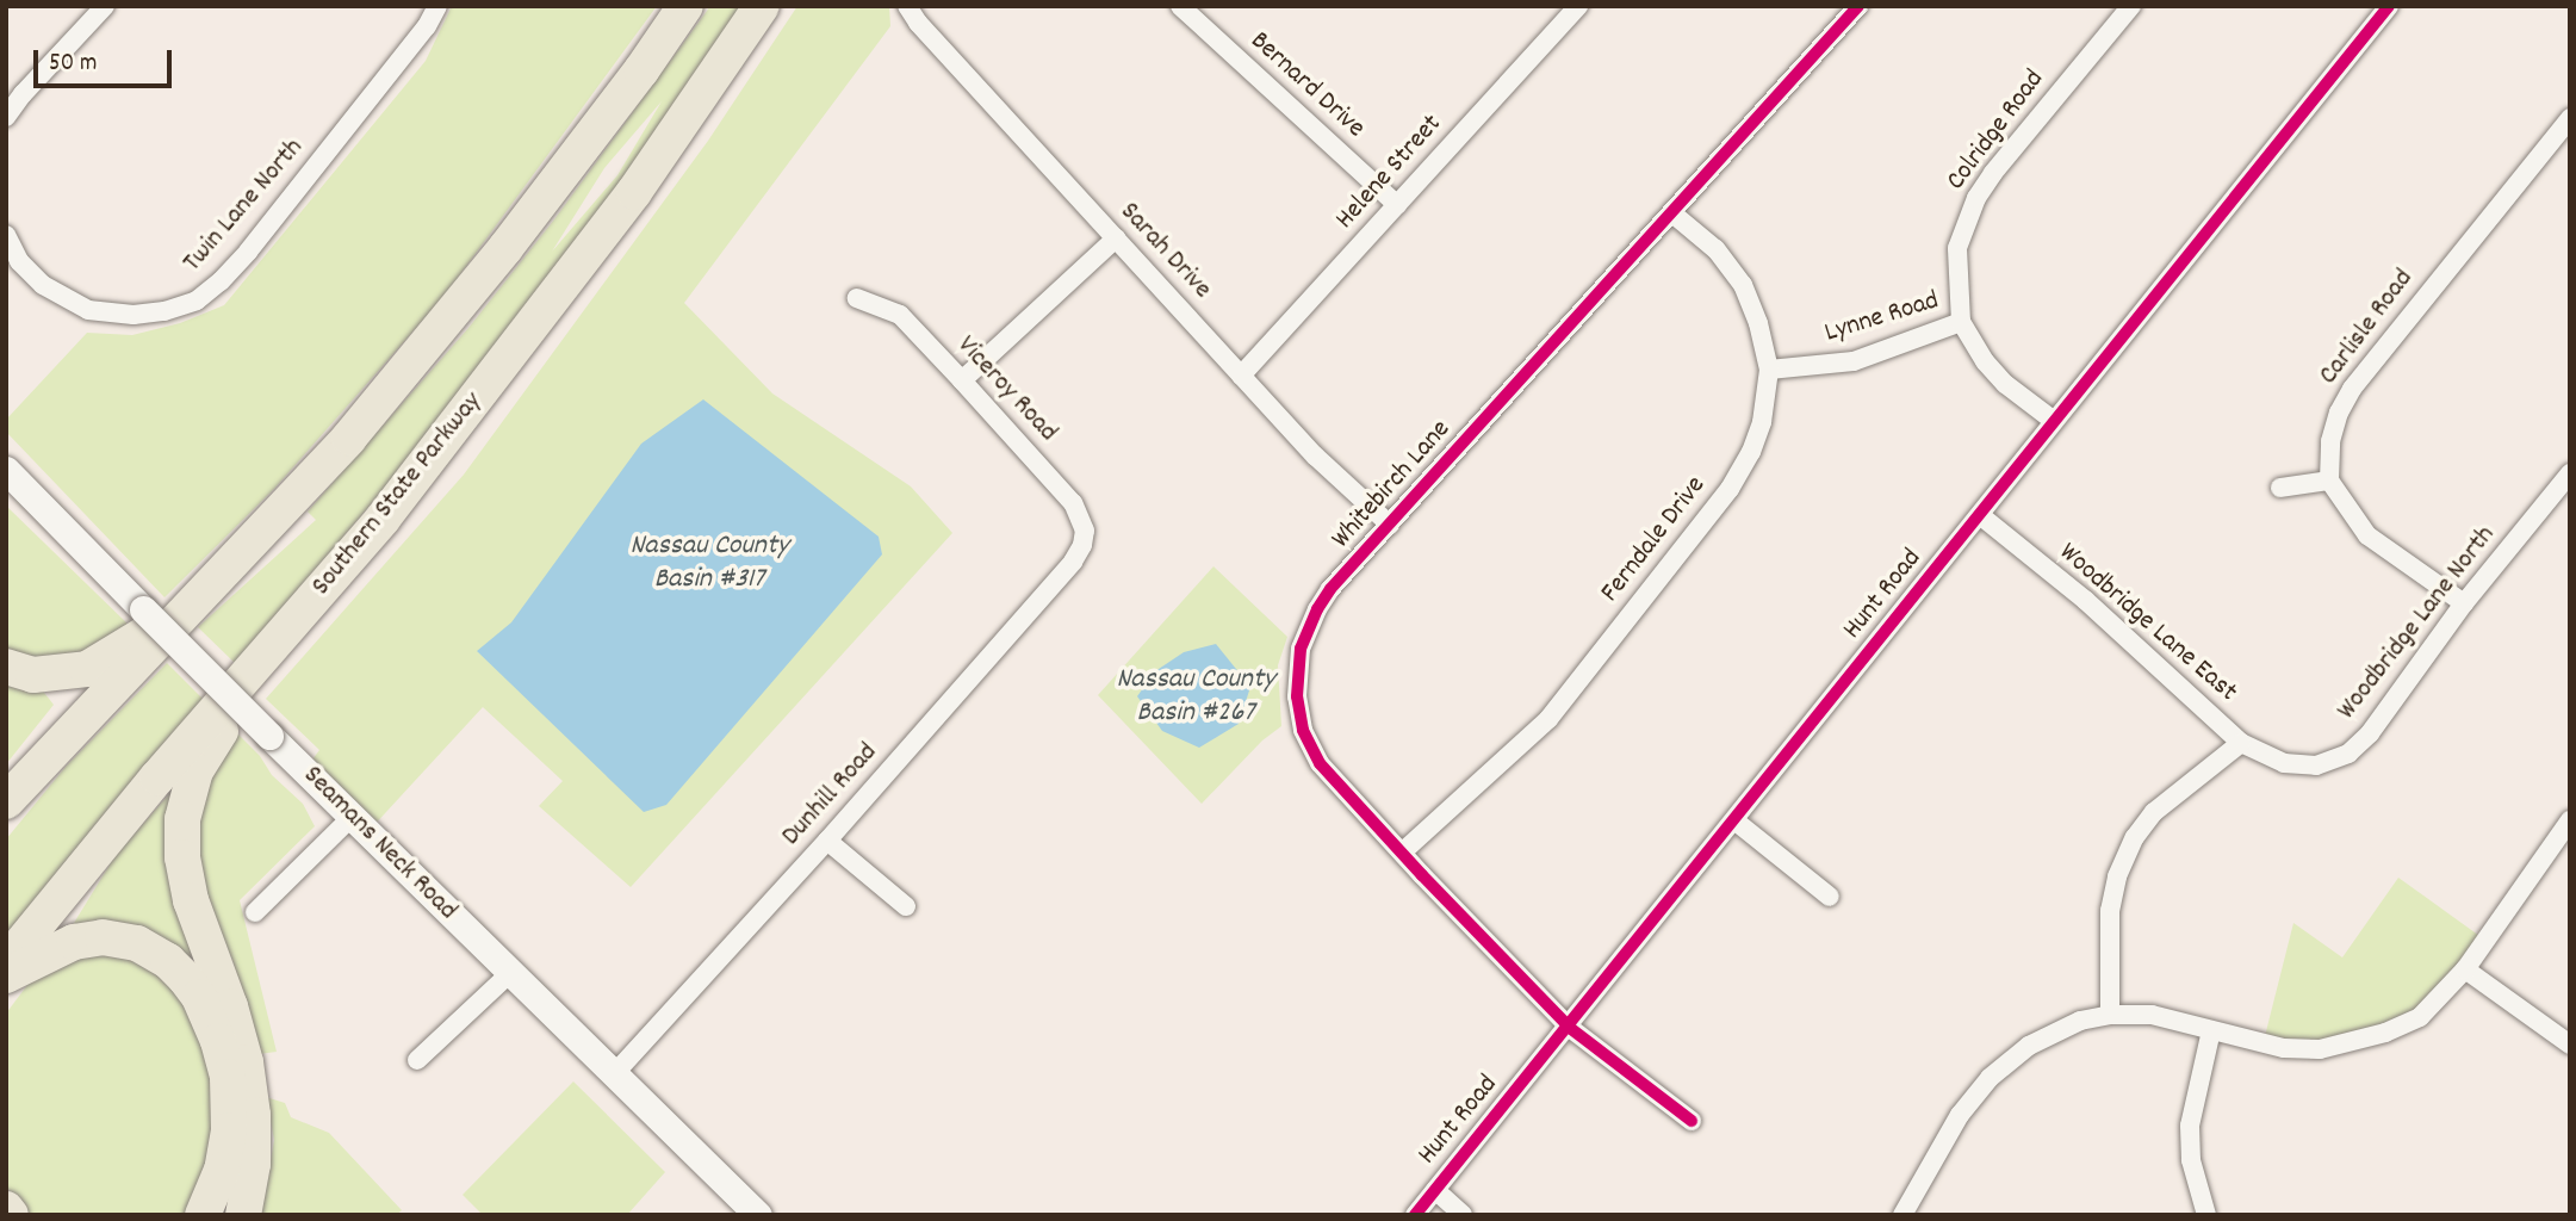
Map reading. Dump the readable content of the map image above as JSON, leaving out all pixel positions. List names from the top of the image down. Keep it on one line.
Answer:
{"streets":{"highway":["Southern State Parkway"],"main road":["Seamans Neck Road"],"street":["Bernard Drive","Colridge Road","Helene Street","Twin Lane North","Sarah Drive","Lynne Road","Carlisle Road","Viceroy Road","Whitebirch Lane","Ferndale Drive","Hunt Road","Woodbridge Lane East","Woodbridge Lane North","Dunhill Road"]},"crossings":[["Bernard Drive","Helene Street"],["Colridge Road","Lynne Road"],["Colridge Road","Hunt Road"],["Helene Street","Sarah Drive"],["Sarah Drive","Whitebirch Lane"],["Lynne Road","Ferndale Drive"],["Viceroy Road","Dunhill Road"],["Whitebirch Lane","Ferndale Drive"],["Whitebirch Lane","Hunt Road"],["Hunt Road","Woodbridge Lane East"],["Woodbridge Lane East","Woodbridge Lane North"],["Dunhill Road","Seamans Neck Road"]],"water":["Nassau County Basin #317","Nassau County Basin #267"],"scale_bar":"50 m"}
